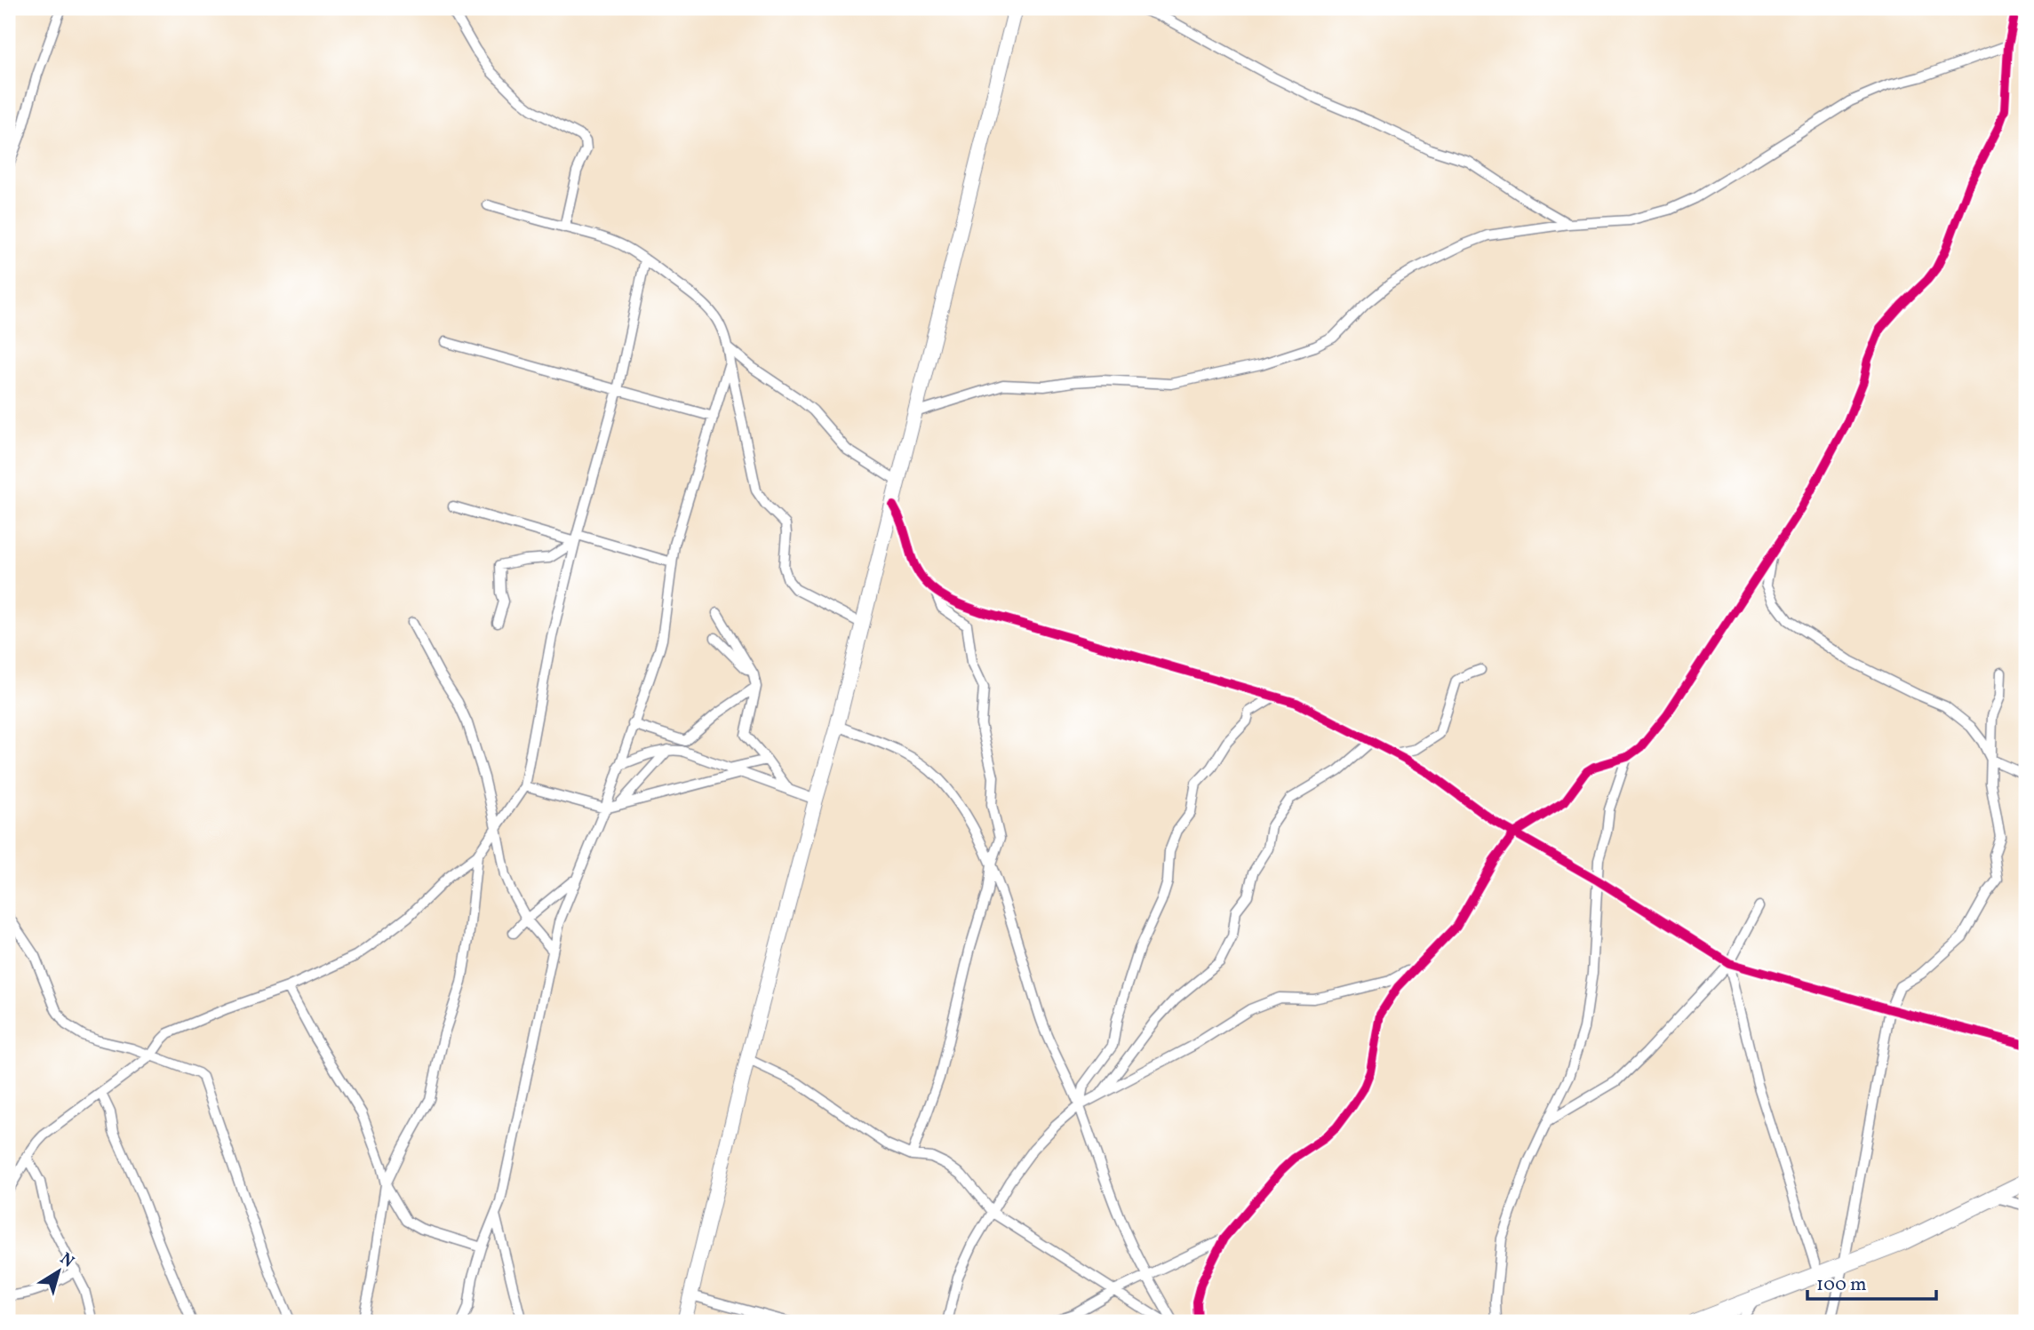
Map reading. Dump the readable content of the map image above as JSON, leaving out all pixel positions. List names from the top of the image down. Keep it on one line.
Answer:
{"scale_bar":"100 m","north":"top right"}
